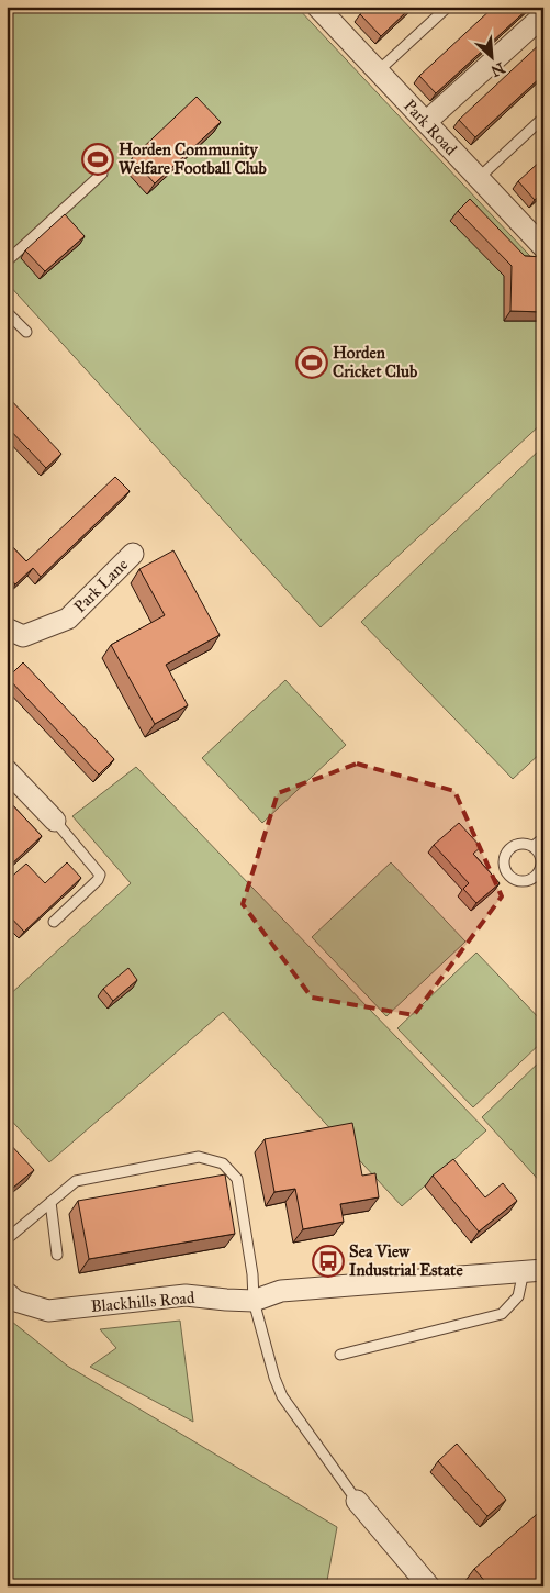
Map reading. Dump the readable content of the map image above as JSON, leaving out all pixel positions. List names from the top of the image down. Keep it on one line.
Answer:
{"streets":{"street":["Park Road","Park Lane","Blackhills Road"]},"places":{"sports":["Horden Community Welfare Football Club","Horden Cricket Club"],"bus stop":["Sea View Industrial Estate"]},"north":"bottom right"}
